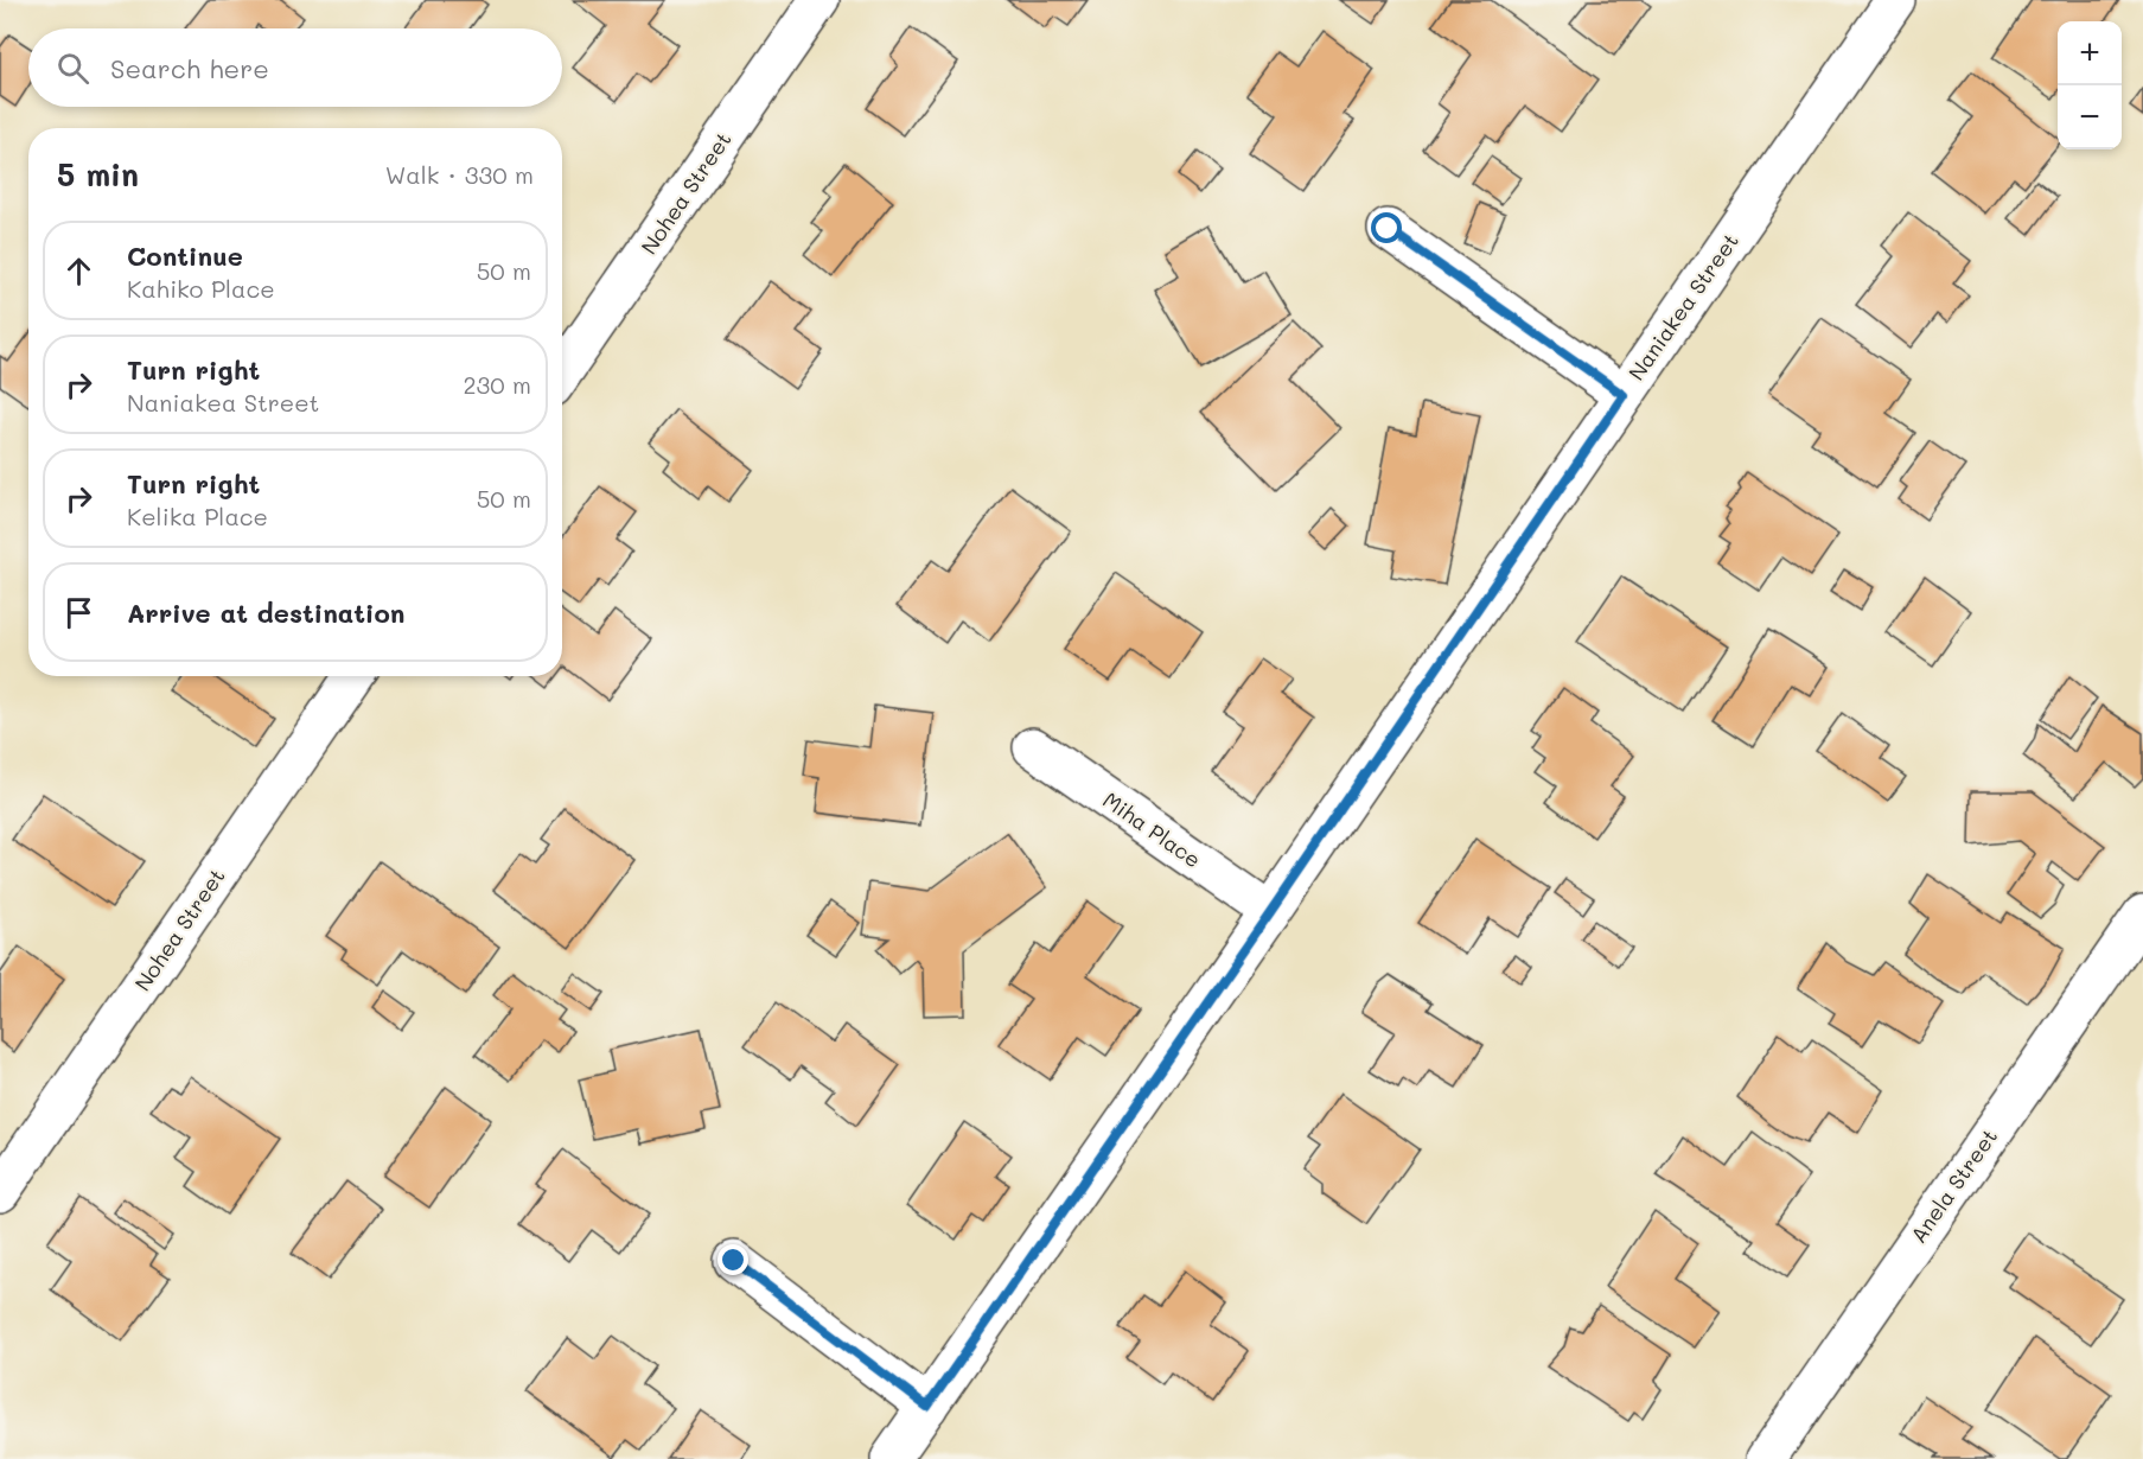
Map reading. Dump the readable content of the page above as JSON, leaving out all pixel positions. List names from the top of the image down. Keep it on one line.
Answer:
{"streets":{"street":["Nohea Street","Naniakea Street","Miha Place","Anela Street"]},"crossings":[["Naniakea Street","Miha Place"]],"page":{"map_buttons":["+","−"],"search":"Search here","heading":["5 min","Walk · 330 m"],"list":[["Continue","Kahiko Place","50 m"],["Turn right","Naniakea Street","230 m"],["Turn right","Kelika Place","50 m"],"Arrive at destination"]}}
